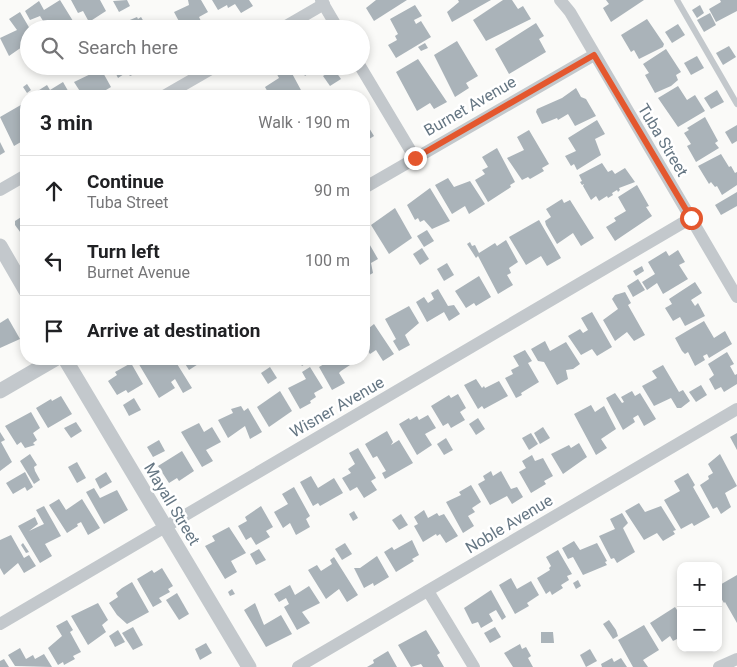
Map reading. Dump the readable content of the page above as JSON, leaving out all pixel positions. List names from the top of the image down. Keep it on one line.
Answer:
{"streets":{"street":["Burnet Avenue","Tuba Street","Wisner Avenue","Mayall Street","Noble Avenue"]},"crossings":[["Burnet Avenue","Tuba Street"],["Tuba Street","Wisner Avenue"],["Wisner Avenue","Mayall Street"]],"page":{"search":"Search here","heading":["3 min","Walk · 190 m"],"list":[["Continue","Tuba Street","90 m"],["Turn left","Burnet Avenue","100 m"],"Arrive at destination"],"map_buttons":["+","−"]}}
